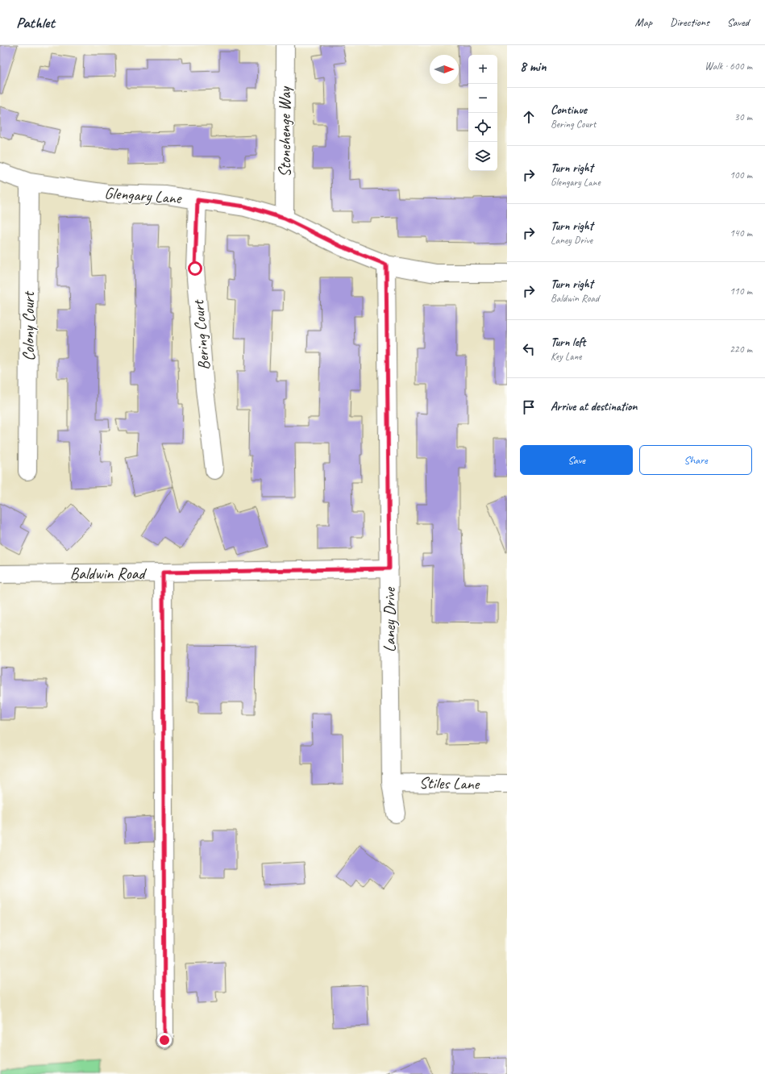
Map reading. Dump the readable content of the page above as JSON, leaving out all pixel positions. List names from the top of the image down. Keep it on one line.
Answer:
{"streets":{"street":["Stonehenge Way","Glengary Lane","Colony Court","Bering Court","Baldwin Road","Laney Drive","Stiles Lane"]},"crossings":[["Stonehenge Way","Glengary Lane"],["Glengary Lane","Colony Court"],["Glengary Lane","Bering Court"],["Glengary Lane","Laney Drive"],["Baldwin Road","Laney Drive"],["Laney Drive","Stiles Lane"]],"north":"right","page":{"header":"Pathlet","nav":["Map","Directions","Saved"],"heading":["8 min","Walk · 600 m"],"map_buttons":["+","−"],"list":[["Continue","Bering Court","30 m"],["Turn right","Glengary Lane","100 m"],["Turn right","Laney Drive","140 m"],["Turn right","Baldwin Road","110 m"],["Turn left","Key Lane","220 m"],"Arrive at destination"],"buttons":["Save","Share"]}}
